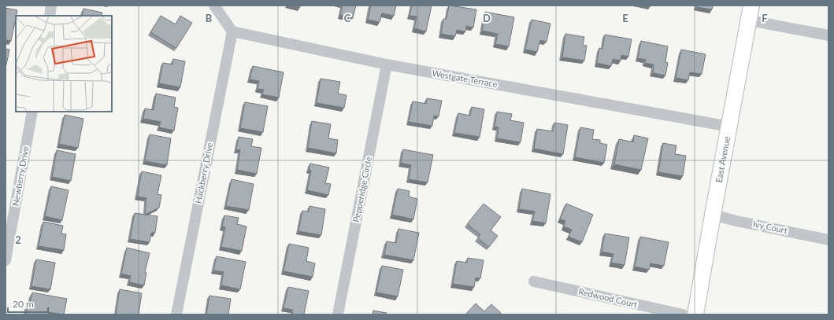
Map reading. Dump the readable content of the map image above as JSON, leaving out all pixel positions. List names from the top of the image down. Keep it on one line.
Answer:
{"streets":{"street":["Westgate Terrace","East Avenue","Hackberry Drive","Newberry Drive","Pepperidge Circle","Ivy Court","Redwood Court"]},"crossings":[["Westgate Terrace","East Avenue"],["Westgate Terrace","Hackberry Drive"],["Westgate Terrace","Pepperidge Circle"],["East Avenue","Ivy Court"]],"scale_bar":"20 m","grid":{"columns":["B","C","D","E","F"],"rows":["2"]}}
